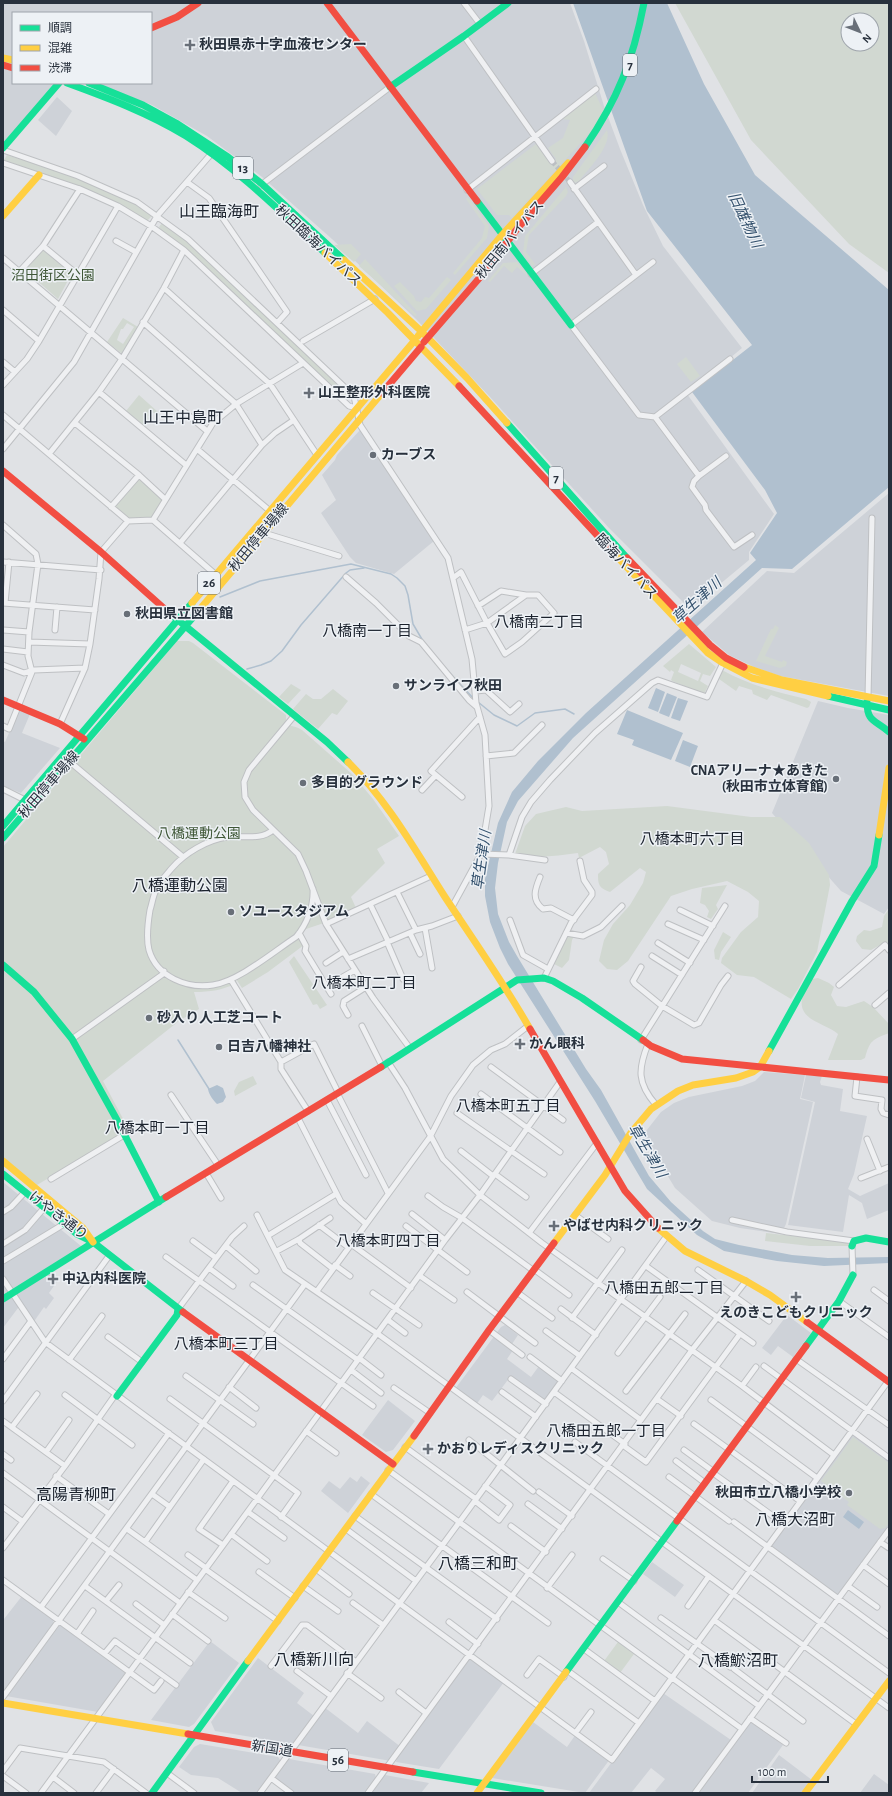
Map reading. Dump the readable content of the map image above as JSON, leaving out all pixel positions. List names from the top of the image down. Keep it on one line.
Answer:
{"streets":{"main road":["7","13","秋田南バイパス","秋田臨海バイパス","秋田停車場線","臨海バイパス","26","けやき通り","新国道","56"]},"crossings":[["秋田南バイパス","秋田臨海バイパス"],["秋田南バイパス","秋田停車場線"],["秋田南バイパス","臨海バイパス"],["秋田臨海バイパス","秋田停車場線"],["秋田臨海バイパス","臨海バイパス"],["秋田停車場線","臨海バイパス"]],"districts":["山王臨海町","山王中島町","八橋南二丁目","八橋南一丁目","八橋本町六丁目","八橋運動公園","八橋本町二丁目","八橋本町五丁目","八橋本町一丁目","八橋本町四丁目","八橋田五郎二丁目","八橋本町三丁目","八橋田五郎一丁目","高陽青柳町","八橋大沼町","八橋三和町","八橋新川向","八橋鯲沼町"],"water":["旧雄物川","草生津川"],"parks":["沼田街区公園","八橋運動公園"],"places":{"health":["秋田県赤十字血液センター","山王整形外科医院","かん眼科","やばせ内科クリニック","中込内科医院","えのきこどもクリニック","かおりレディスクリニック"],"other":["カーブス","秋田県立図書館","サンライフ秋田","CNAアリーナ★あきた (秋田市立体育館)","多目的グラウンド","ソユースタジアム","砂入り人工芝コート","日吉八幡神社","秋田市立八橋小学校"]},"legend":["順調","混雑","渋滞"],"scale_bar":"100 m","north":"bottom right"}
